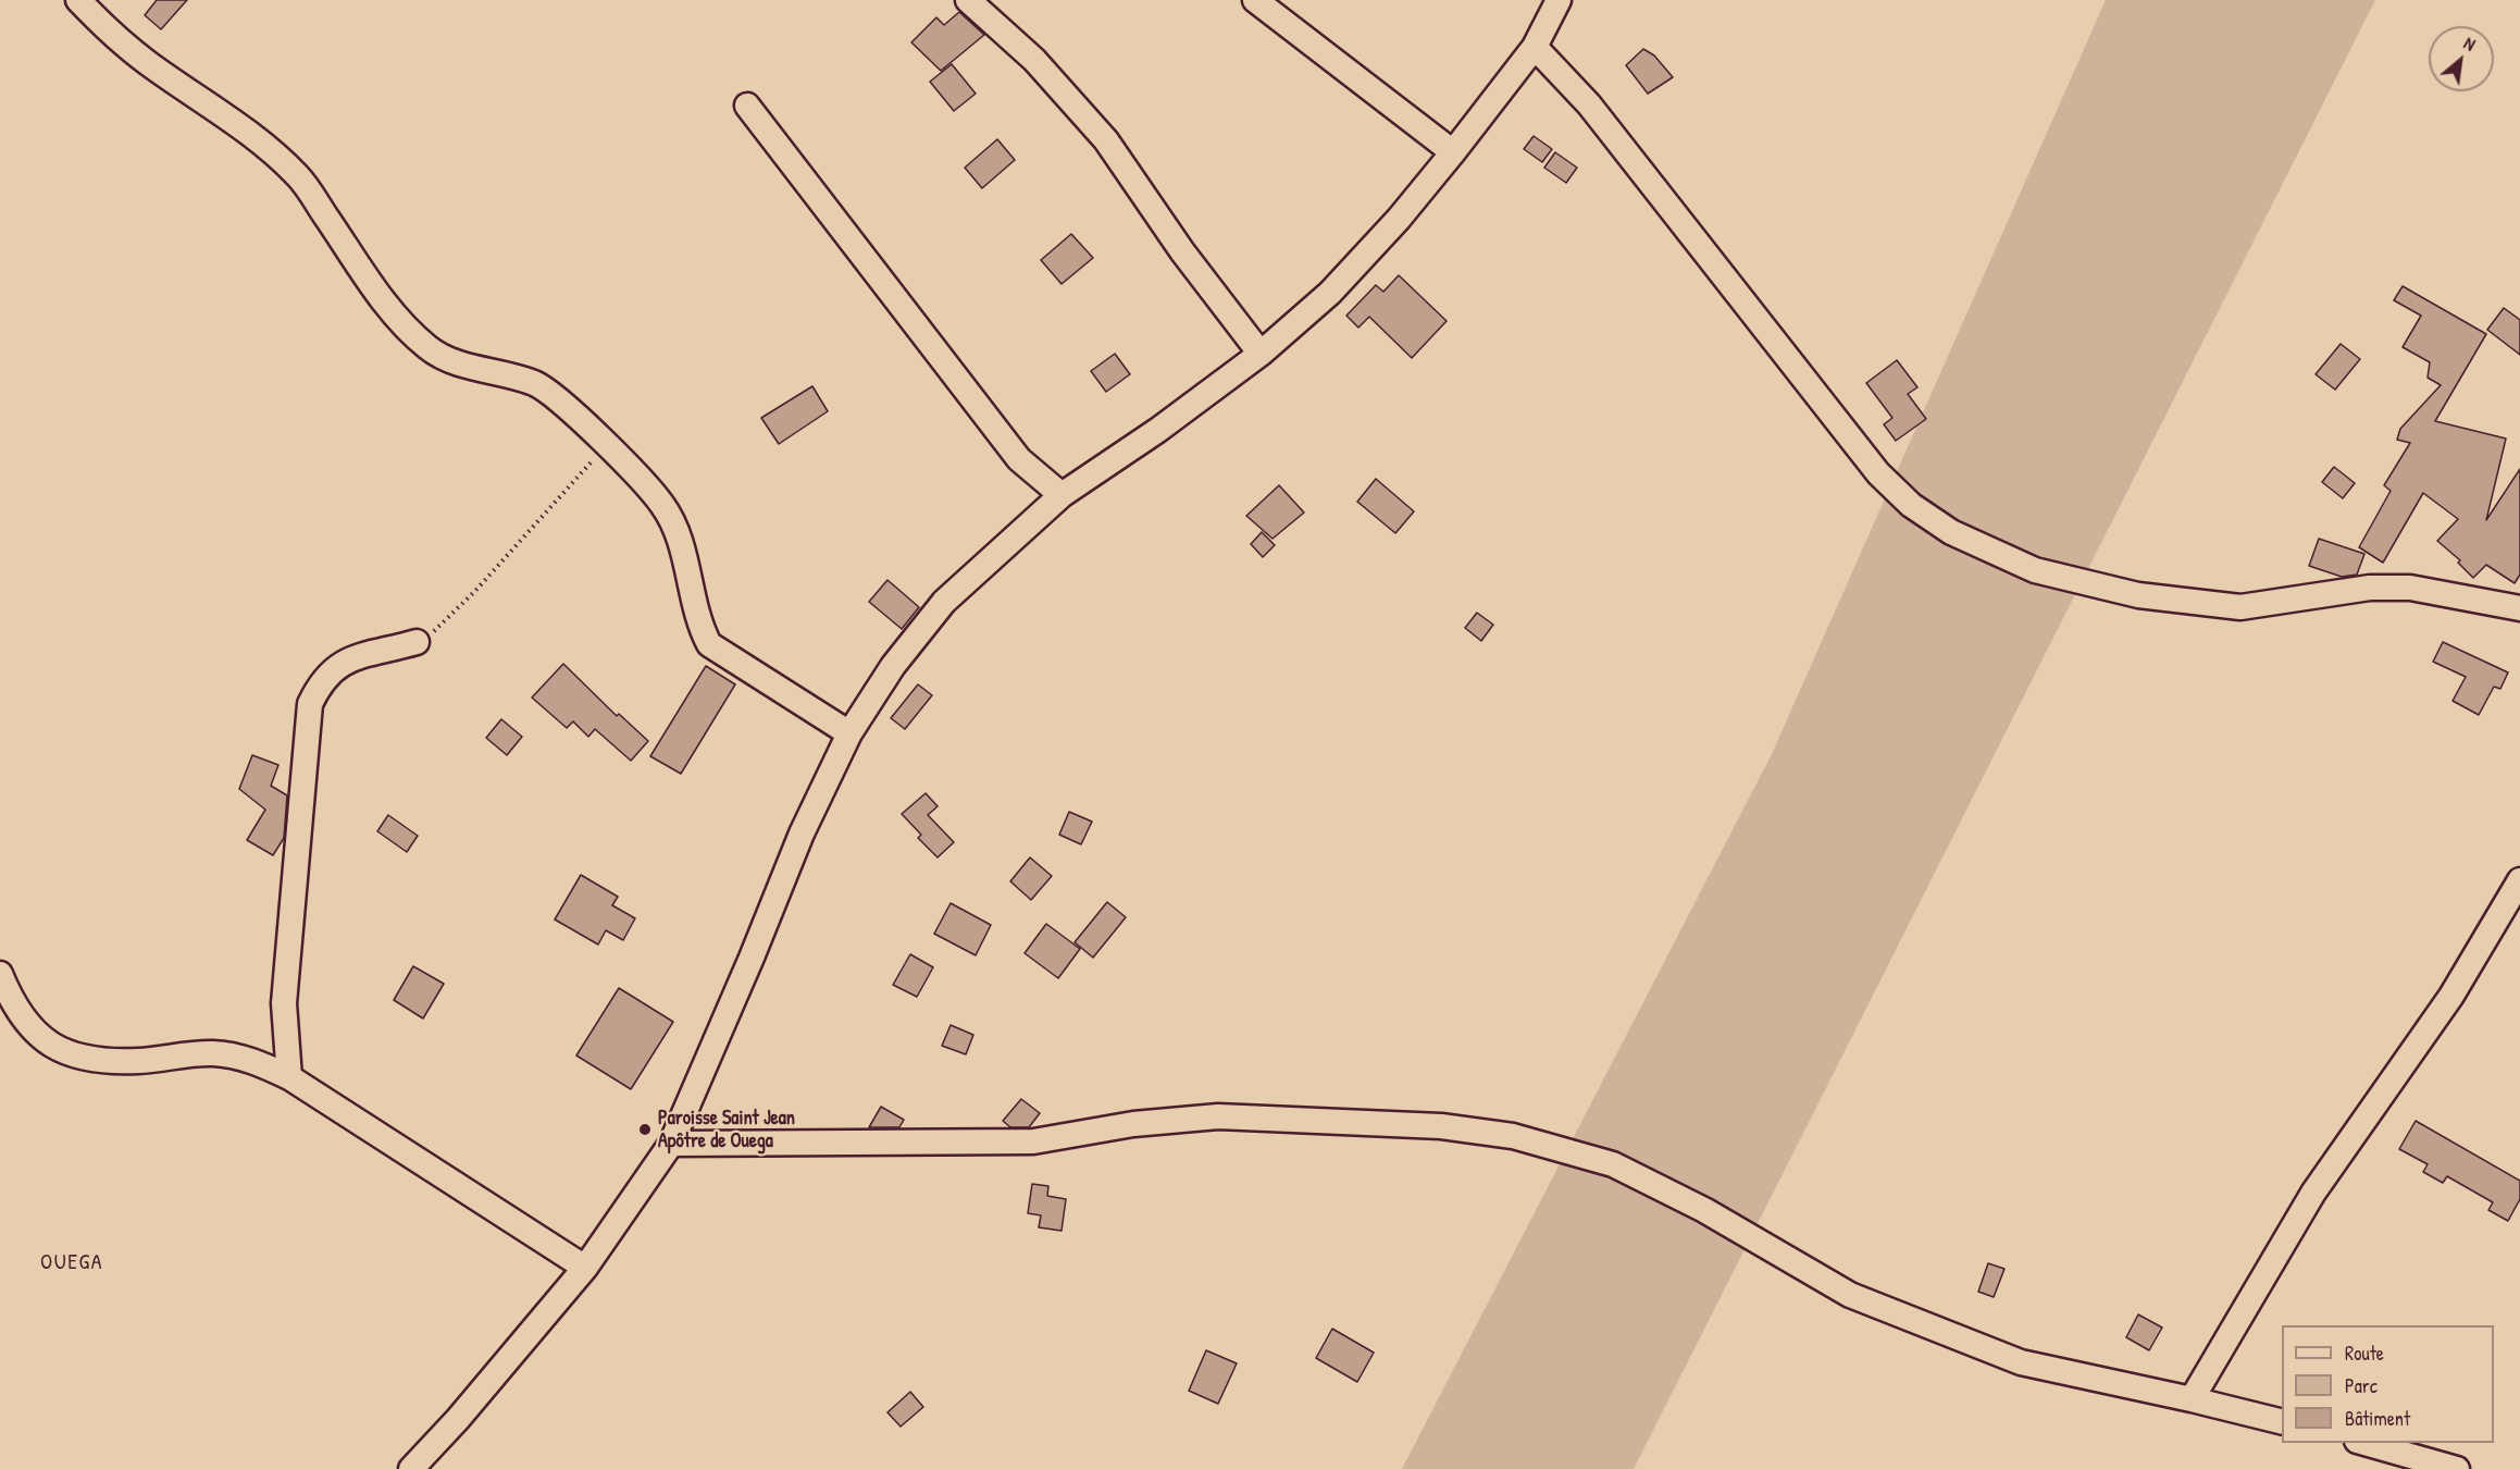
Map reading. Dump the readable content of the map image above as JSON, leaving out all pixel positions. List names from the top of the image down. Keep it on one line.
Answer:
{"districts":["OUEGA"],"places":["Paroisse Saint Jean Apôtre de Ouega"],"legend":["Route","Parc","Bâtiment"],"north":"top right"}
